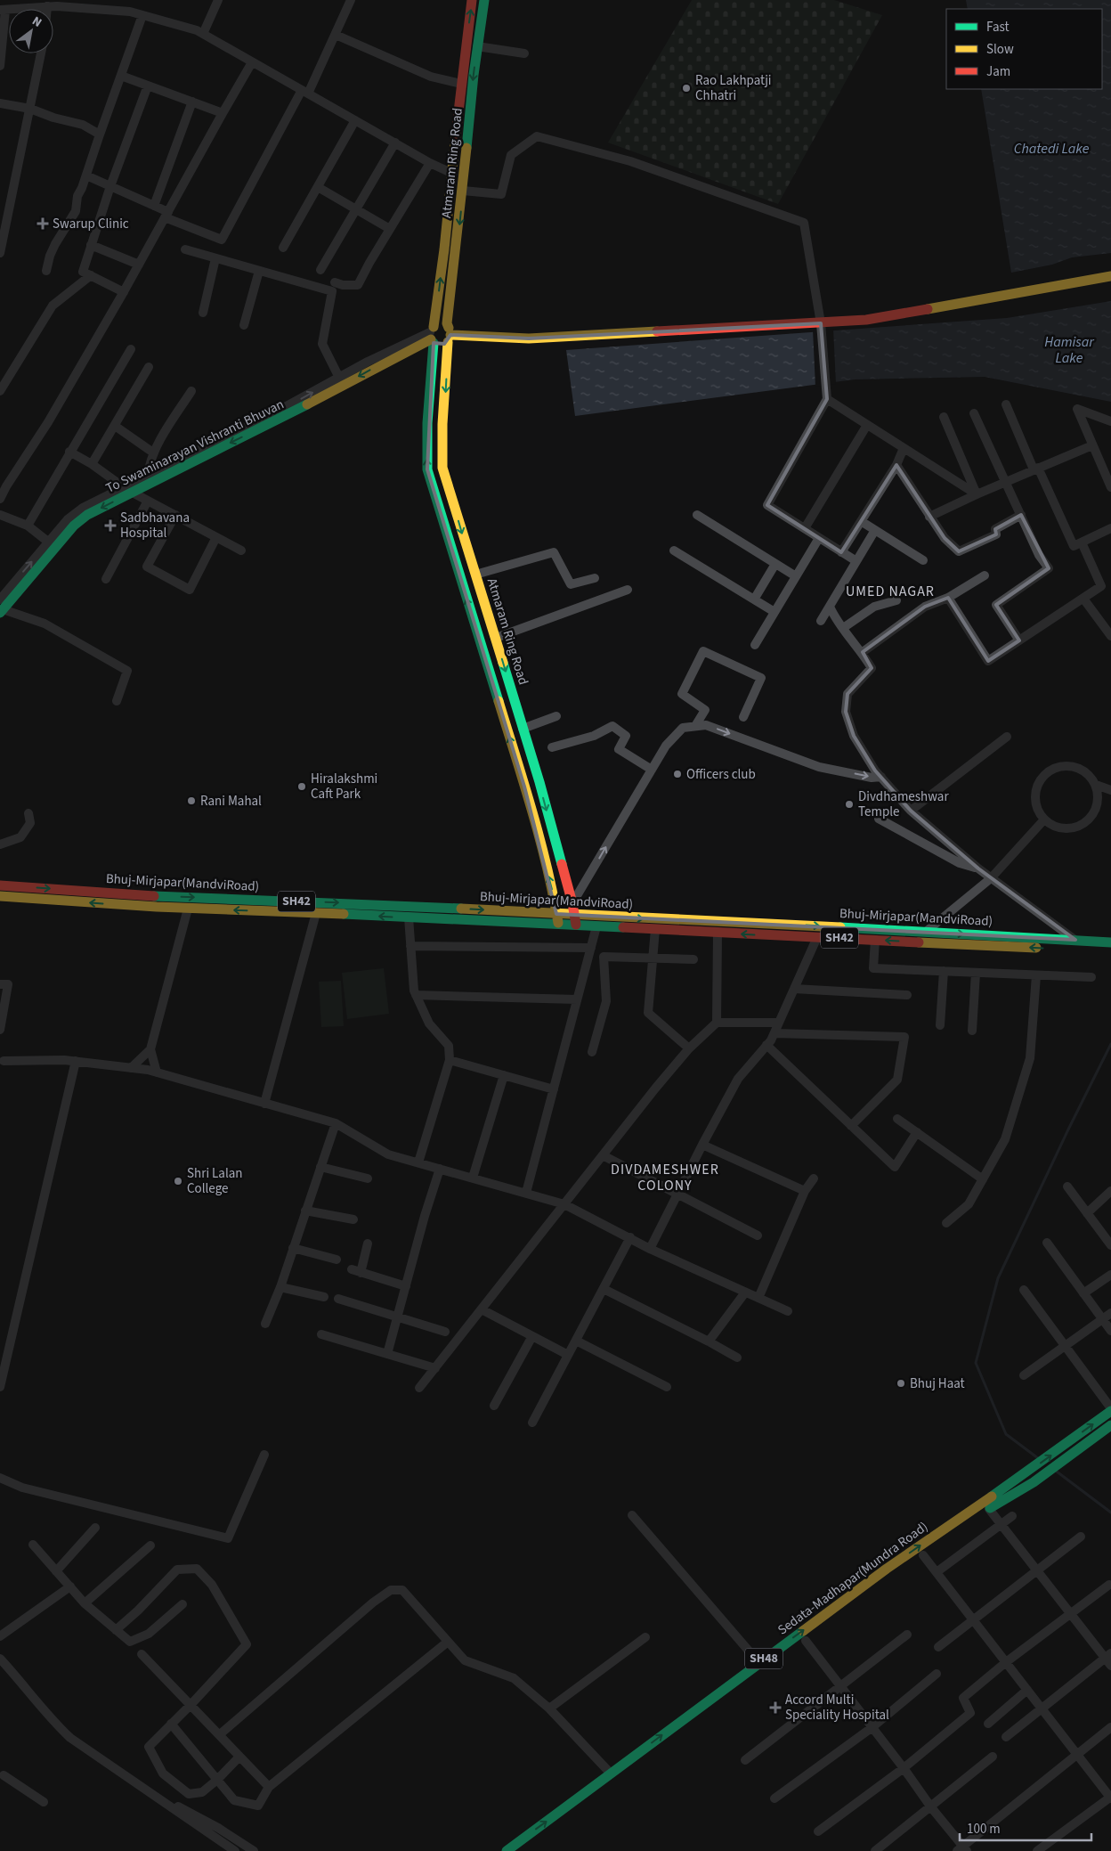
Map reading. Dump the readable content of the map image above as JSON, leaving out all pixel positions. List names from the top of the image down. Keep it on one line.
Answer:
{"streets":{"main road":["Atmaram Ring Road","To Swaminarayan Vishranti Bhuvan","Bhuj-Mirjapar(MandviRoad)","SH42","Sedata-Madhapar(Mundra Road)","SH48"]},"crossings":[["Atmaram Ring Road","To Swaminarayan Vishranti Bhuvan"],["Atmaram Ring Road","Bhuj-Mirjapar(MandviRoad)"]],"one_way":["To Swaminarayan Vishranti Bhuvan"],"districts":["UMED NAGAR","DIVDAMESHWER COLONY"],"water":["Chatedi Lake","Hamisar Lake"],"places":{"other":["Rao Lakhpatji Chhatri","Officers club","Hiralakshmi Caft Park","Rani Mahal","Divdhameshwar Temple","Shri Lalan College","Bhuj Haat"],"health":["Swarup Clinic","Sadbhavana Hospital","Accord Multi Speciality Hospital"]},"legend":["Fast","Slow","Jam"],"scale_bar":"100 m","north":"top right"}
